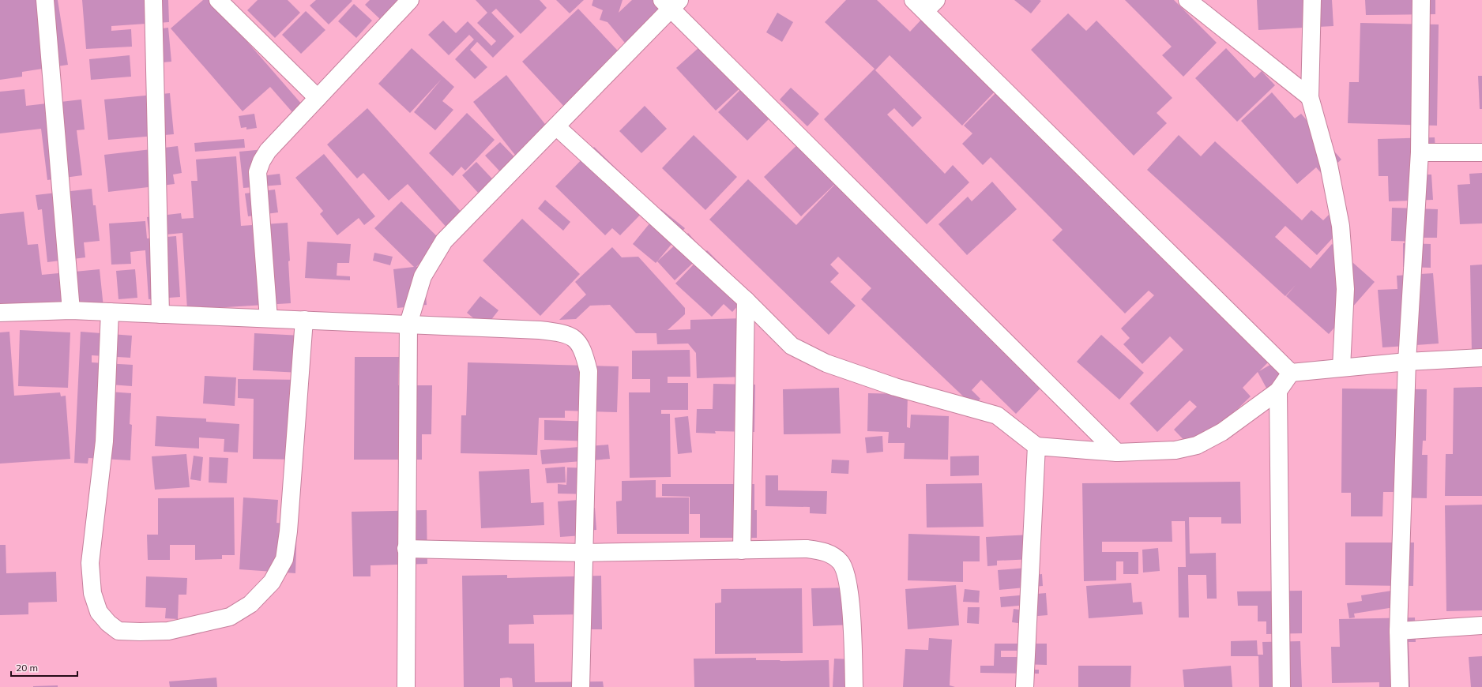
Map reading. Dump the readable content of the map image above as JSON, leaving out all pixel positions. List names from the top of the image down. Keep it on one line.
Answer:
{"scale_bar":"20 m"}
